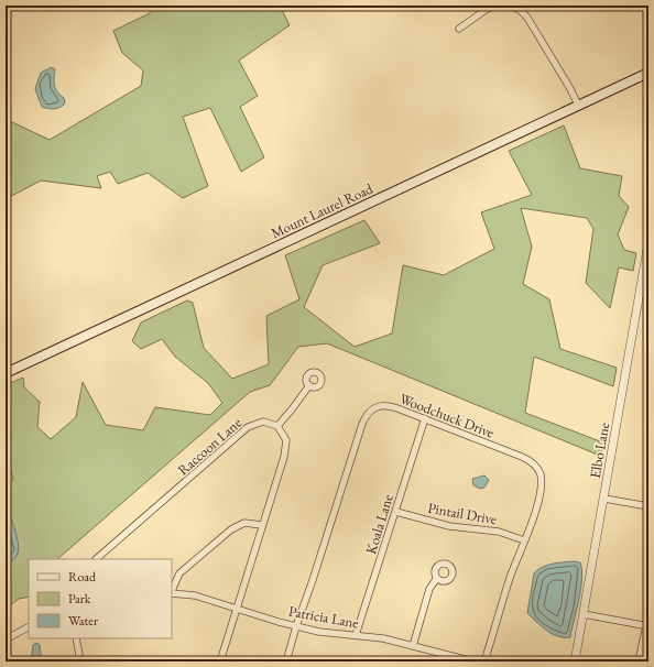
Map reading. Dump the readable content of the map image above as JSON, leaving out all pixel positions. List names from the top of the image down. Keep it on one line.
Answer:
{"streets":{"main road":["Mount Laurel Road"],"street":["Woodchuck Drive","Raccoon Lane","Elbo Lane","Pintail Drive","Koala Lane","Patricia Lane"]},"crossings":[["Woodchuck Drive","Pintail Drive"],["Woodchuck Drive","Koala Lane"],["Woodchuck Drive","Patricia Lane"],["Pintail Drive","Koala Lane"],["Koala Lane","Patricia Lane"]],"legend":["Road","Park","Water"]}
